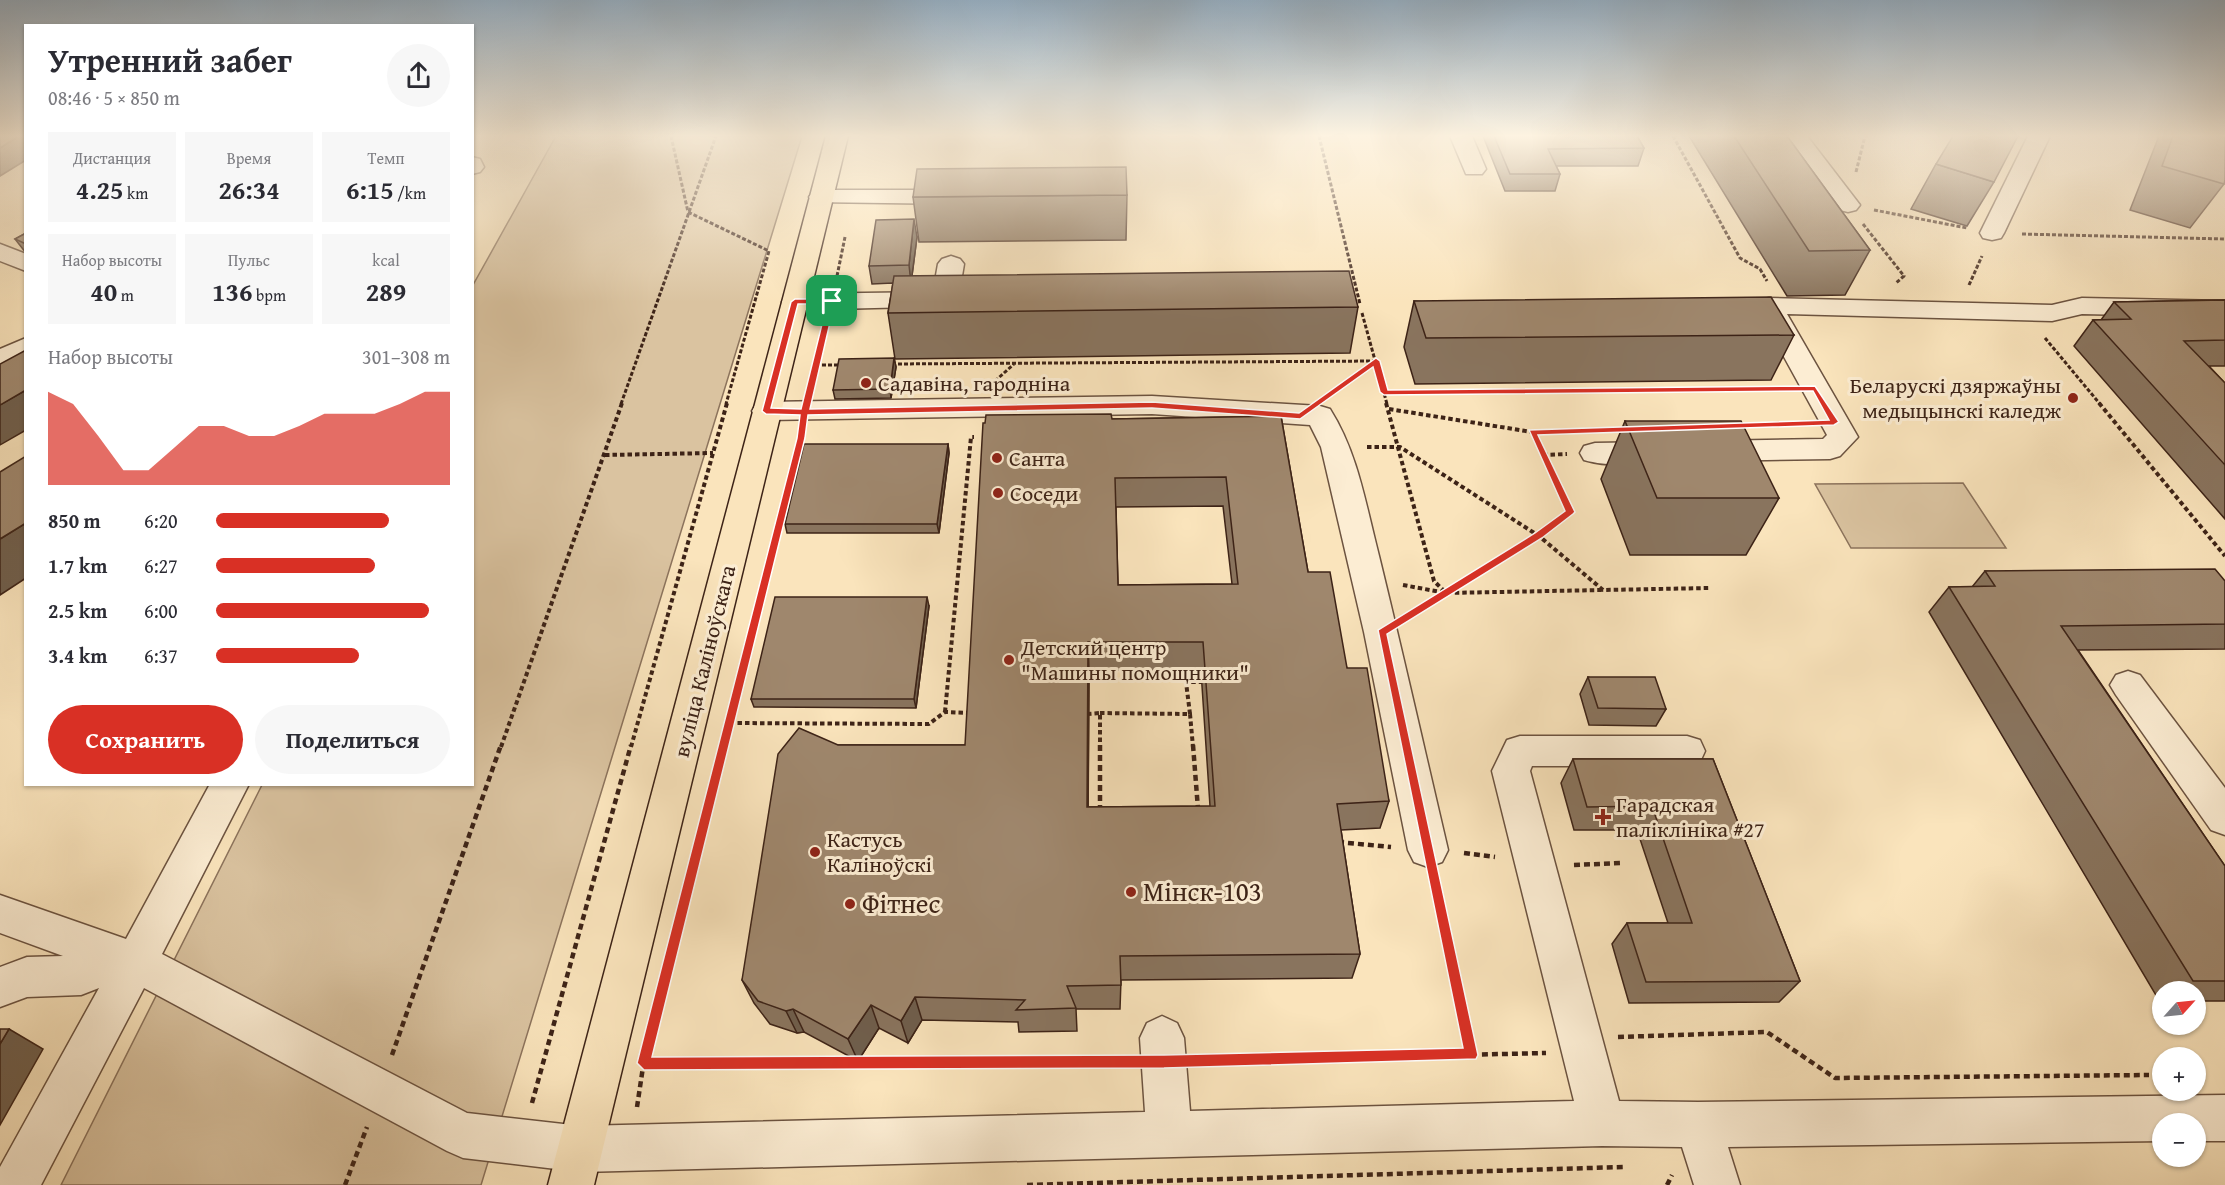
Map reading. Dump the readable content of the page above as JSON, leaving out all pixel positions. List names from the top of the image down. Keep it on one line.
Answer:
{"streets":{"main road":["вуліца Каліноўскага"]},"places":{"other":["Садавіна, гародніна","Беларускі дзяржаўны медыцынскі каледж","Санта","Соседи","Детский центр \"Машины помощники\"","Кастусь Каліноўскі","Мінск-103","Фітнес"],"health":["Гарадская паліклініка #27"]},"north":"top right","page":{"heading":["Утренний забег","08:46 · 5 × 850 m"],"stats":[["Дистанция","4.25 km"],["Время","26:34"],["Темп","6:15 /km"],["Набор высоты","40 m"],["Пульс","136 bpm"],["kcal","289"]],"chart":["Набор высоты","301–308 m"],"list":[{"name":"850 m","note":"6:20"},{"name":"1.7 km","note":"6:27"},{"name":"2.5 km","note":"6:00"},{"name":"3.4 km","note":"6:37"}],"buttons":["Сохранить","Поделиться"],"map_buttons":["+","−"]}}
